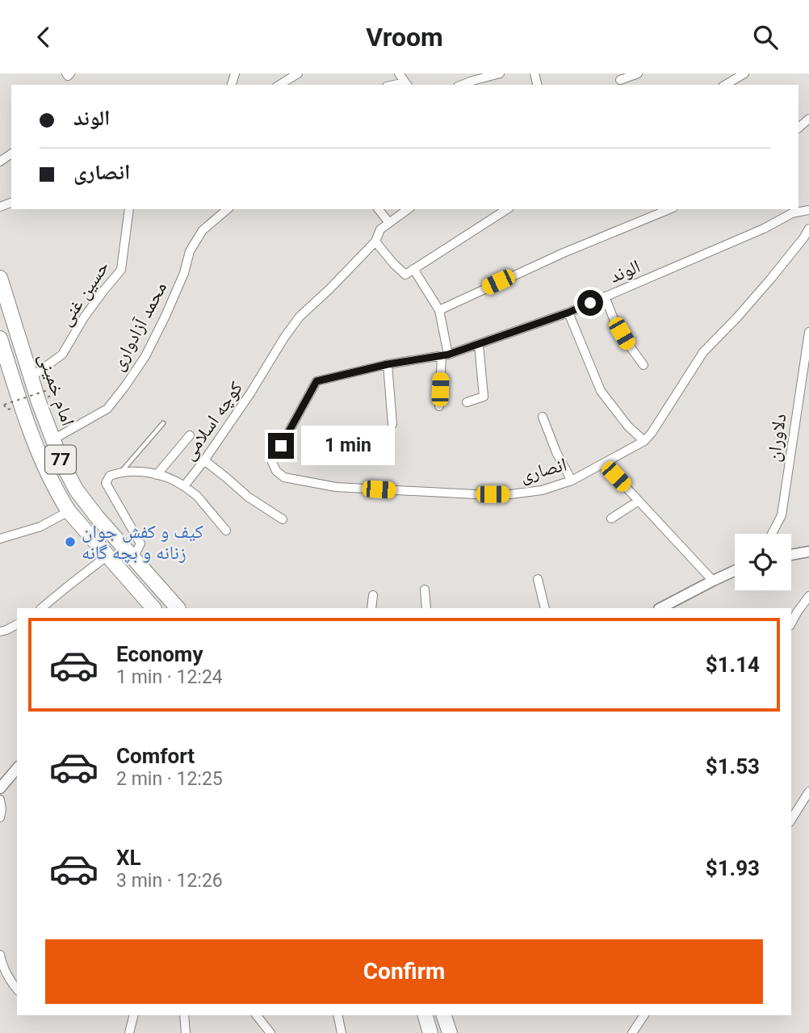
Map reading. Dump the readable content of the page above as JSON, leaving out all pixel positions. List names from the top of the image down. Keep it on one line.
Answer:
{"streets":{"highway":["امام خمینی","77"],"street":["الوند","حسین غنی","محمد آزادواری","کوچه اسلامی","دلاوران","انصاری"]},"crossings":[["الوند","انصاری"],["حسین غنی","امام خمینی"],["محمد آزادواری","امام خمینی"]],"places":["کیف و کفش جوان زنانه و بچه گانه"],"page":{"header":"Vroom","banner":["الوند","انصاری"],"bubble":"1 min","list":[{"name":"Economy","note":"1 min · 12:24","value":"$1.14"},{"name":"Comfort","note":"2 min · 12:25","value":"$1.53"},{"name":"XL","note":"3 min · 12:26","value":"$1.93"}],"buttons":"Confirm"}}
